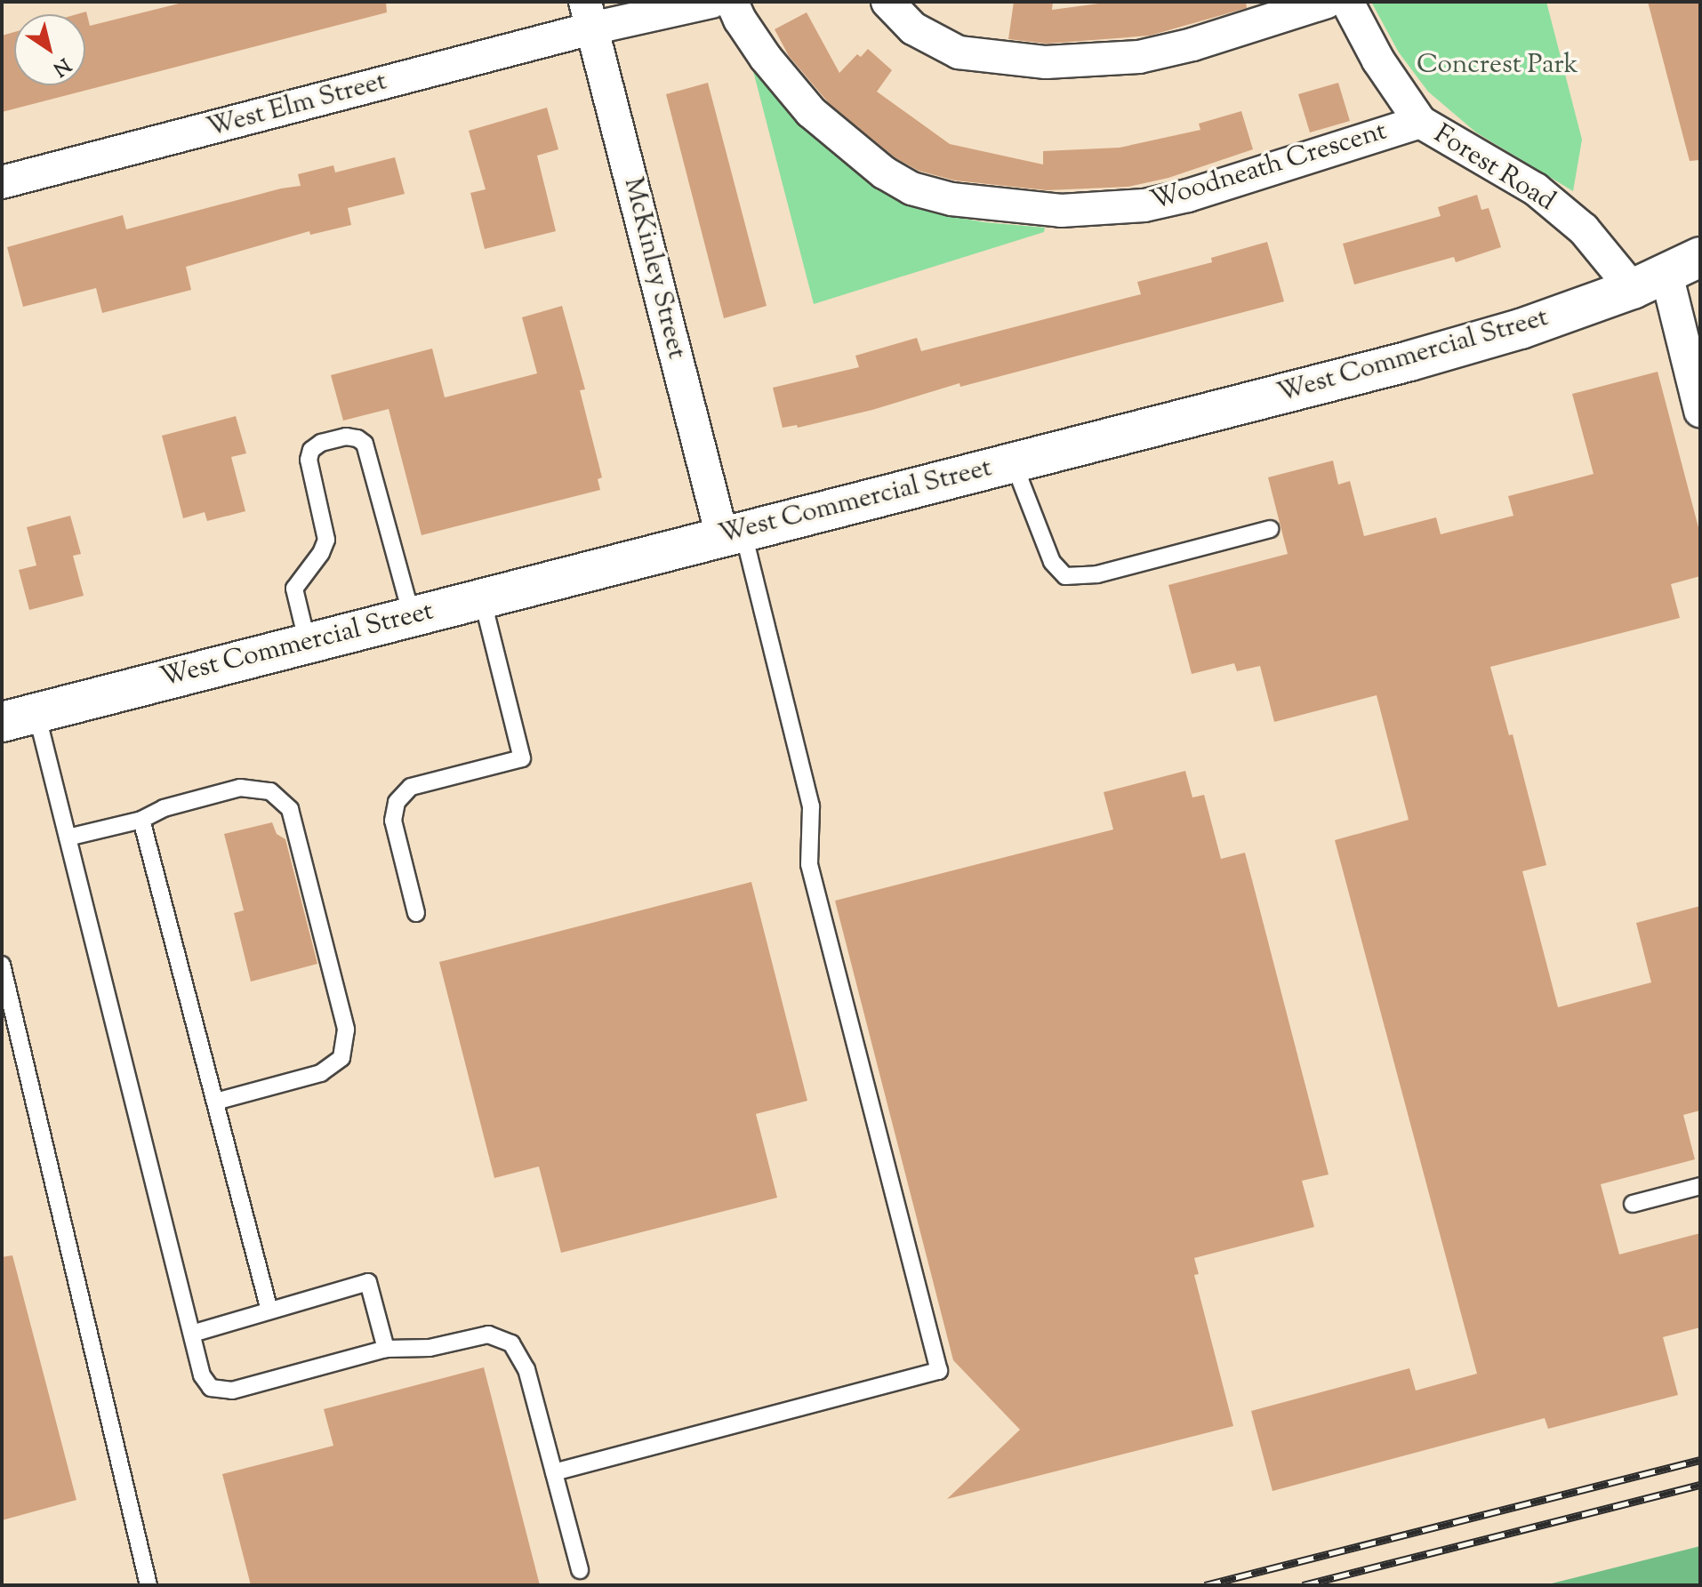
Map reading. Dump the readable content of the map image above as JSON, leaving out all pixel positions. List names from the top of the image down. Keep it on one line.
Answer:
{"streets":{"main road":["West Commercial Street"],"street":["West Elm Street","Woodneath Crescent","Forest Road","McKinley Street"]},"crossings":[["West Elm Street","McKinley Street"],["Woodneath Crescent","Forest Road"],["Forest Road","West Commercial Street"],["McKinley Street","West Commercial Street"]],"parks":["Concrest Park"],"north":"bottom right"}
